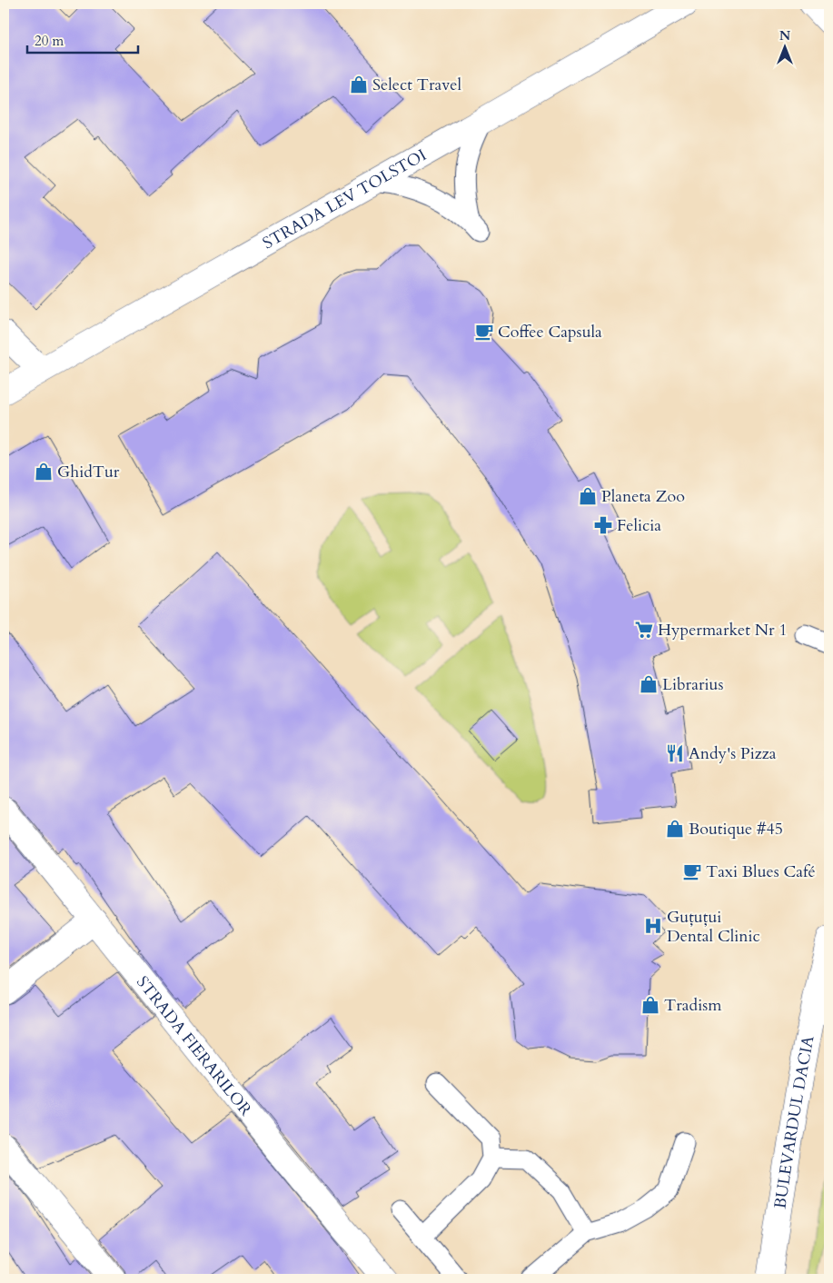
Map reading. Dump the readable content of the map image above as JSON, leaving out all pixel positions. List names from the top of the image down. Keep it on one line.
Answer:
{"streets":{"main road":["STRADA LEV TOLSTOI","STRADA FIERARILOR","BULEVARDUL DACIA"]},"places":{"shop":["Select Travel","GhidTur","Planeta Zoo","Librarius","Boutique #45","Tradism"],"cafe":["Coffee Capsula","Taxi Blues Café"],"pharmacy":["Felicia"],"supermarket":["Hypermarket Nr 1"],"restaurant":["Andy's Pizza"],"hospital":["Guțuțui Dental Clinic"]},"scale_bar":"20 m","north":"top"}
